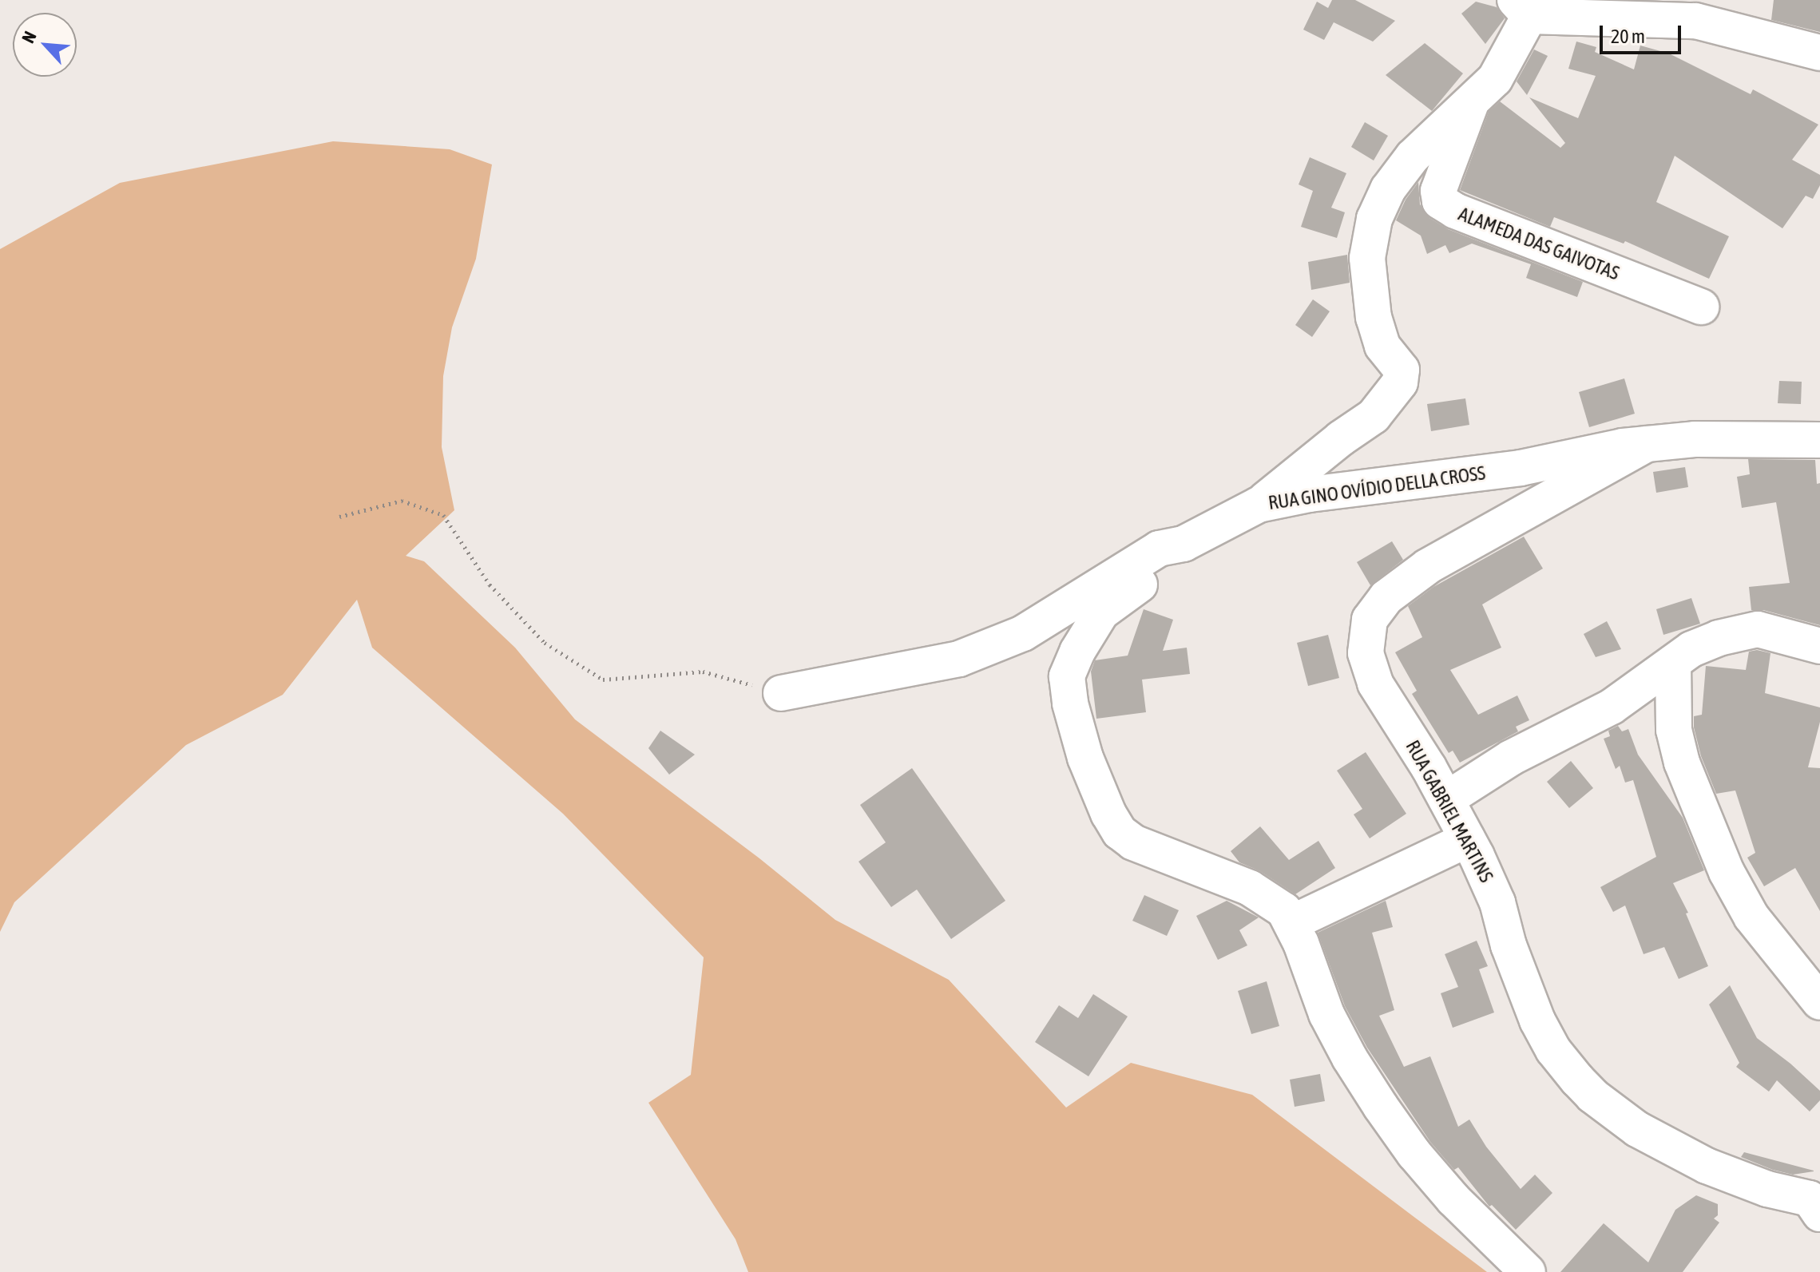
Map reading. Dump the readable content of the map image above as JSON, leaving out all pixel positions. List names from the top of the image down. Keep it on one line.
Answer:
{"streets":{"street":["ALAMEDA DAS GAIVOTAS","RUA GINO OVÍDIO DELLA CROSS","RUA GABRIEL MARTINS"]},"crossings":[["RUA GINO OVÍDIO DELLA CROSS","RUA GABRIEL MARTINS"]],"scale_bar":"20 m","north":"top left"}
